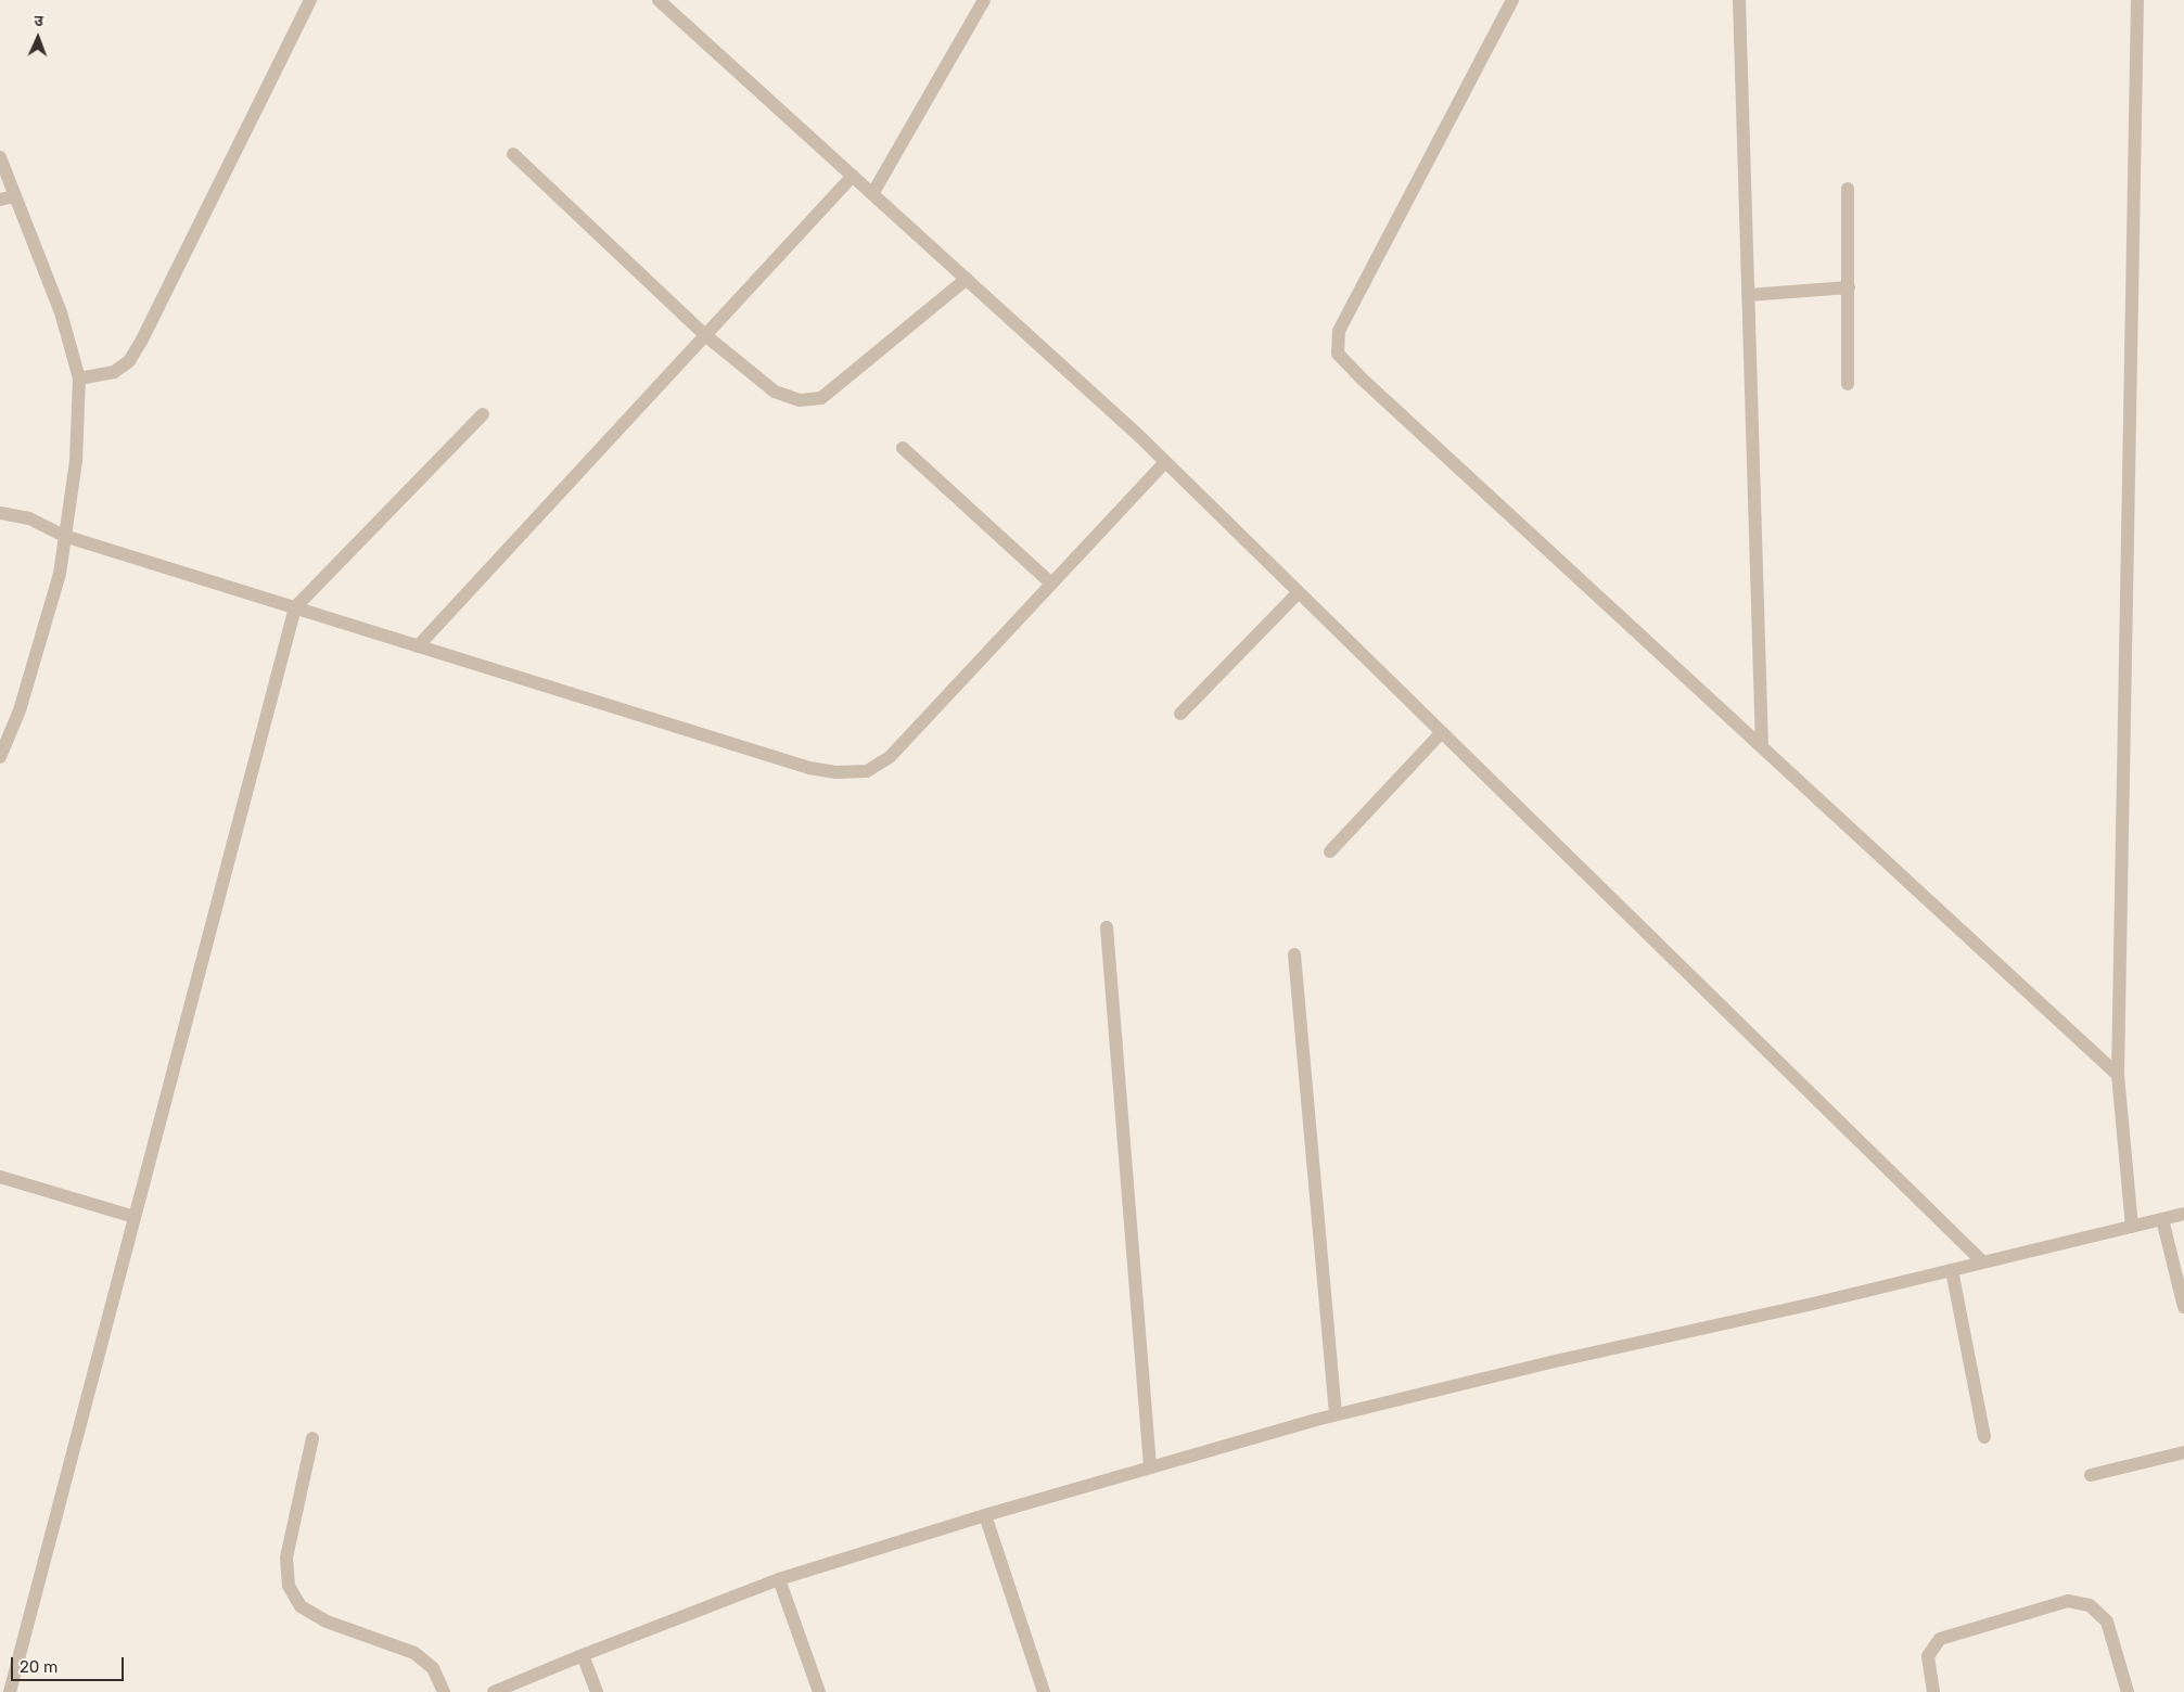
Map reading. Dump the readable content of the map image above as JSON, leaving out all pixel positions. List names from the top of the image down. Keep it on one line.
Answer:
{"scale_bar":"20 m","north":"top"}
